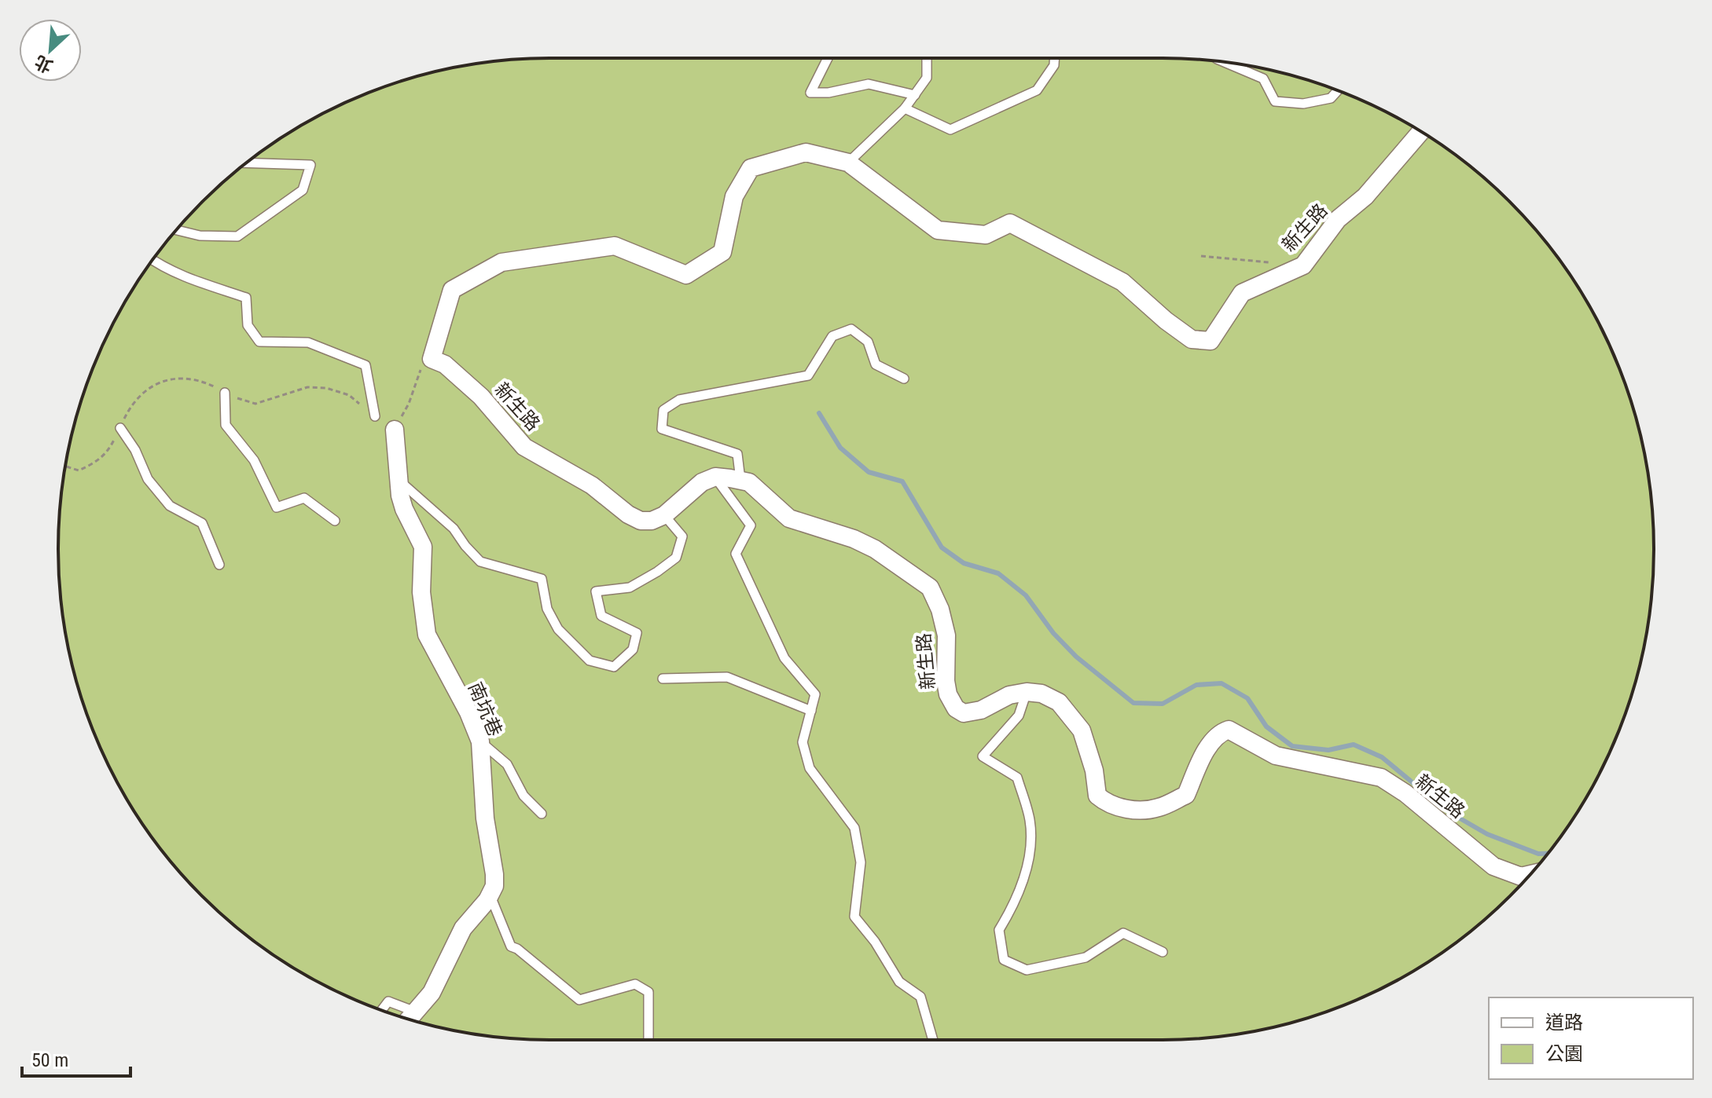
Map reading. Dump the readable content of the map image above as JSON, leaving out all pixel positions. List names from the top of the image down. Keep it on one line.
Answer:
{"streets":{"street":["新生路","南坑巷"]},"legend":["道路","公園"],"scale_bar":"50 m","north":"bottom left"}
